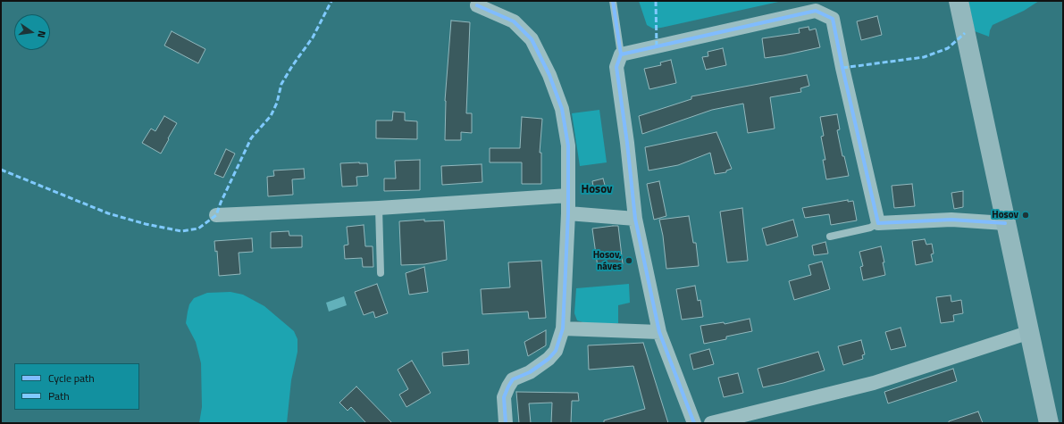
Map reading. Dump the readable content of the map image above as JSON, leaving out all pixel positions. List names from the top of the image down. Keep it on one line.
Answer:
{"districts":["Hosov"],"places":["Hosov","Hosov, náves"],"legend":["Cycle path","Path"],"north":"right"}
